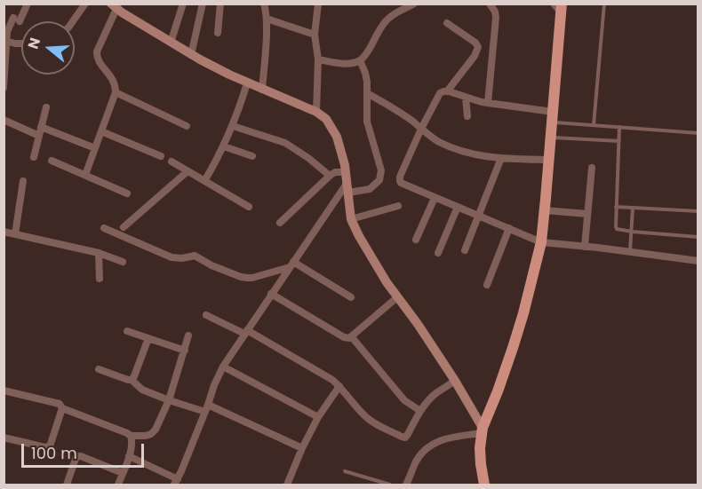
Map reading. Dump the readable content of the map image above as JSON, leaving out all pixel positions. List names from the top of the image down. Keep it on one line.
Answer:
{"scale_bar":"100 m","north":"left"}
